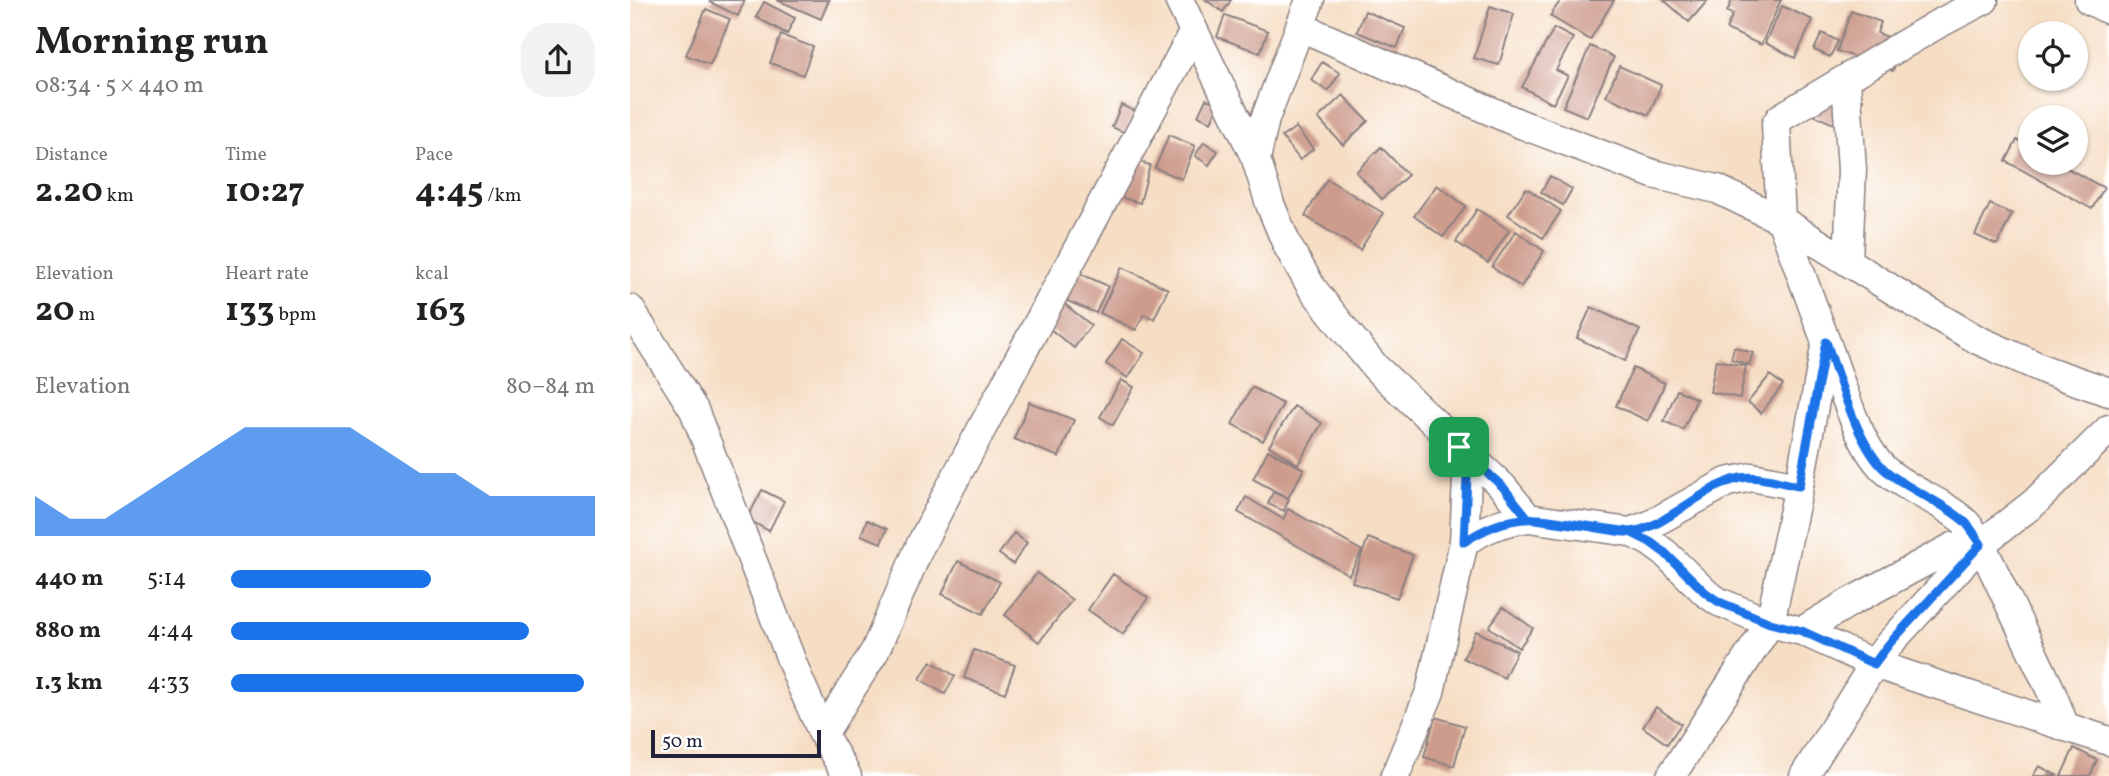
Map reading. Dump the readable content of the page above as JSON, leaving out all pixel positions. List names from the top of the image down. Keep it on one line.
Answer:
{"scale_bar":"50 m","page":{"heading":["Morning run","08:34 · 5 × 440 m"],"stats":[["Distance","2.20 km"],["Time","10:27"],["Pace","4:45 /km"],["Elevation","20 m"],["Heart rate","133 bpm"],["kcal","163"]],"chart":["Elevation","80–84 m"],"list":[{"name":"440 m","note":"5:14"},{"name":"880 m","note":"4:44"},{"name":"1.3 km","note":"4:33"}],"scale":"50 m"}}
